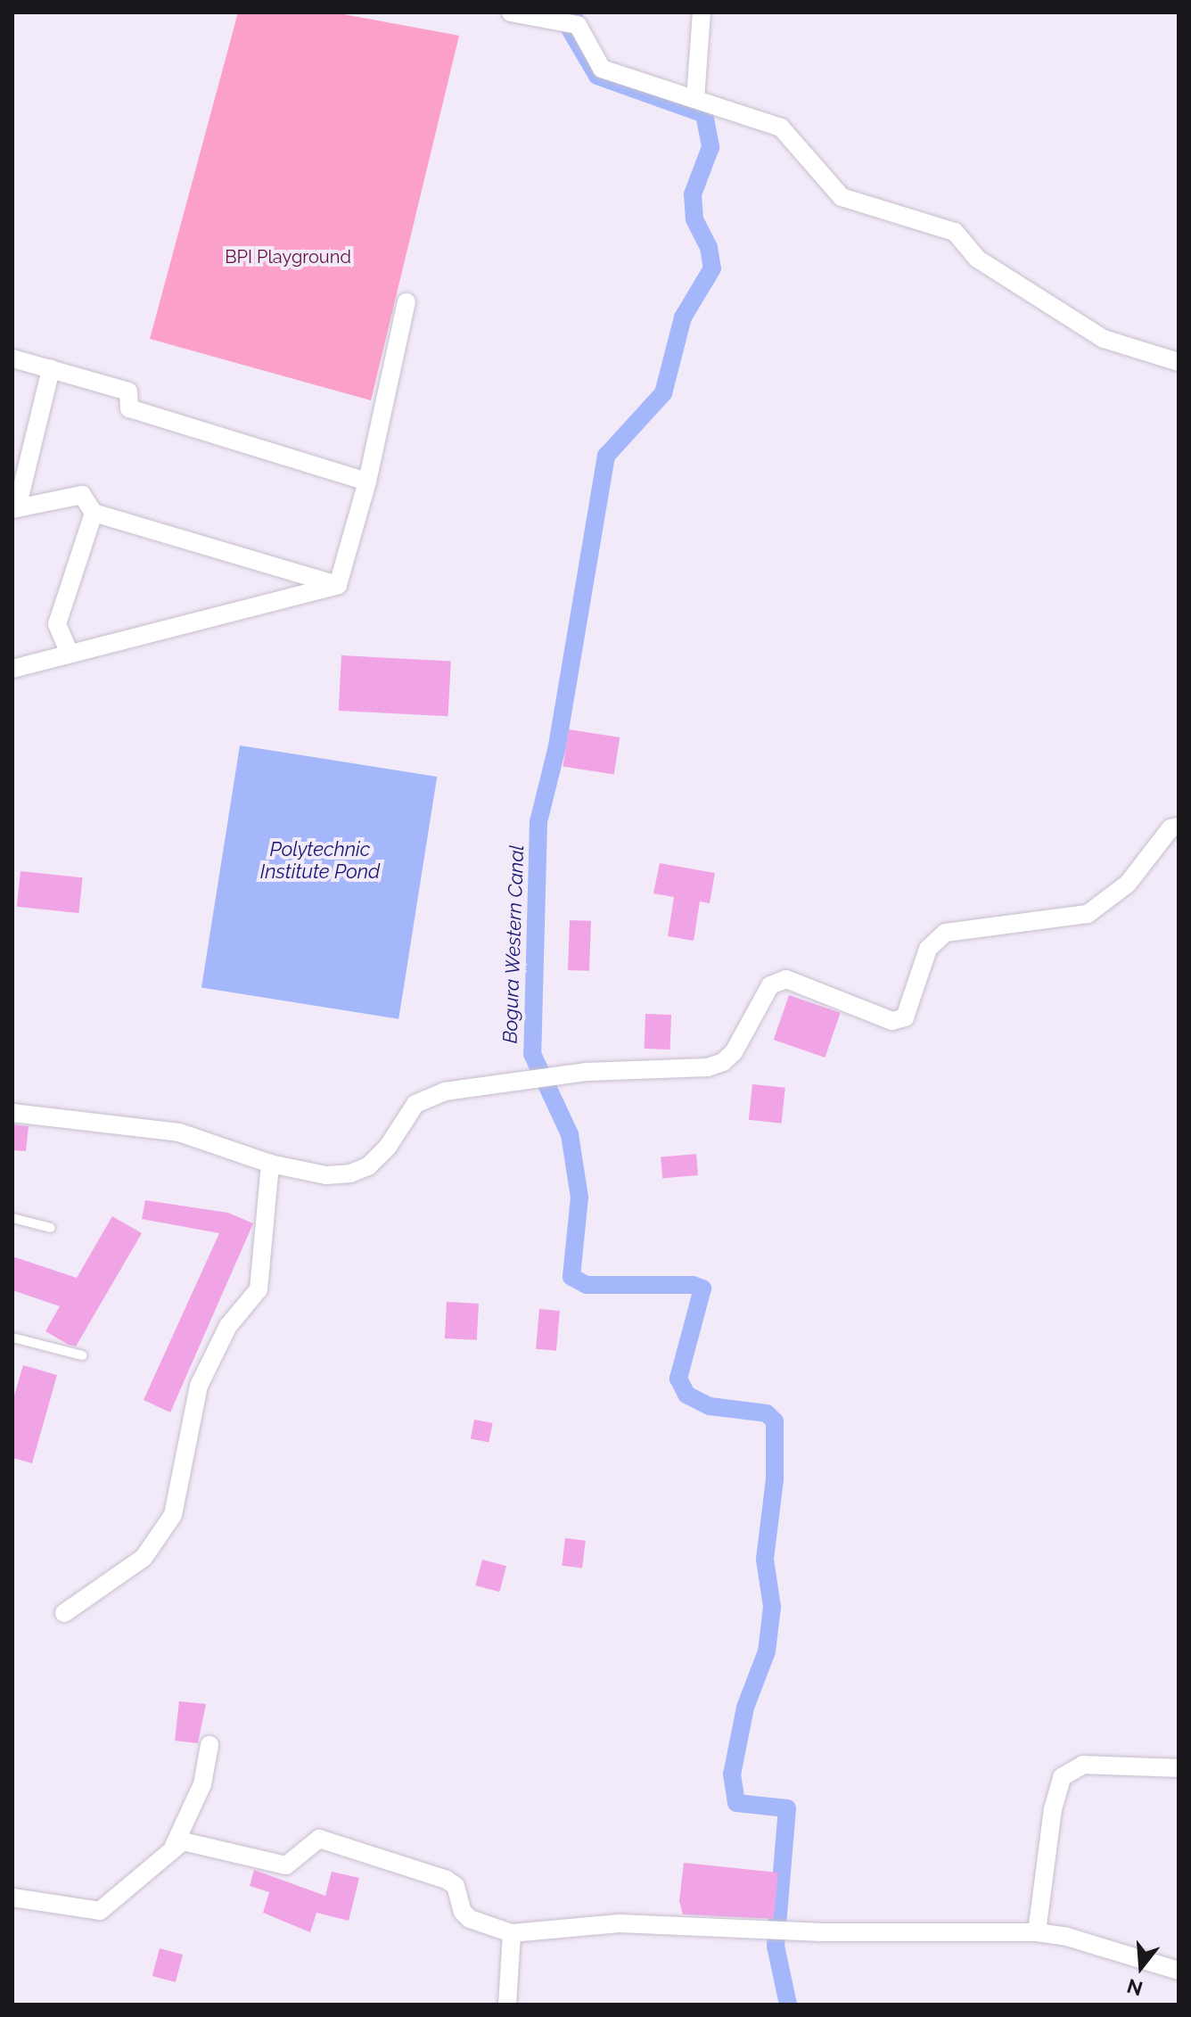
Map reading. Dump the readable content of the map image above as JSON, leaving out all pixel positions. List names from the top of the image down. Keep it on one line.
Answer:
{"water":["Polytechnic Institute Pond","Bogura Western Canal"],"parks":["BPI Playground"],"north":"bottom"}
